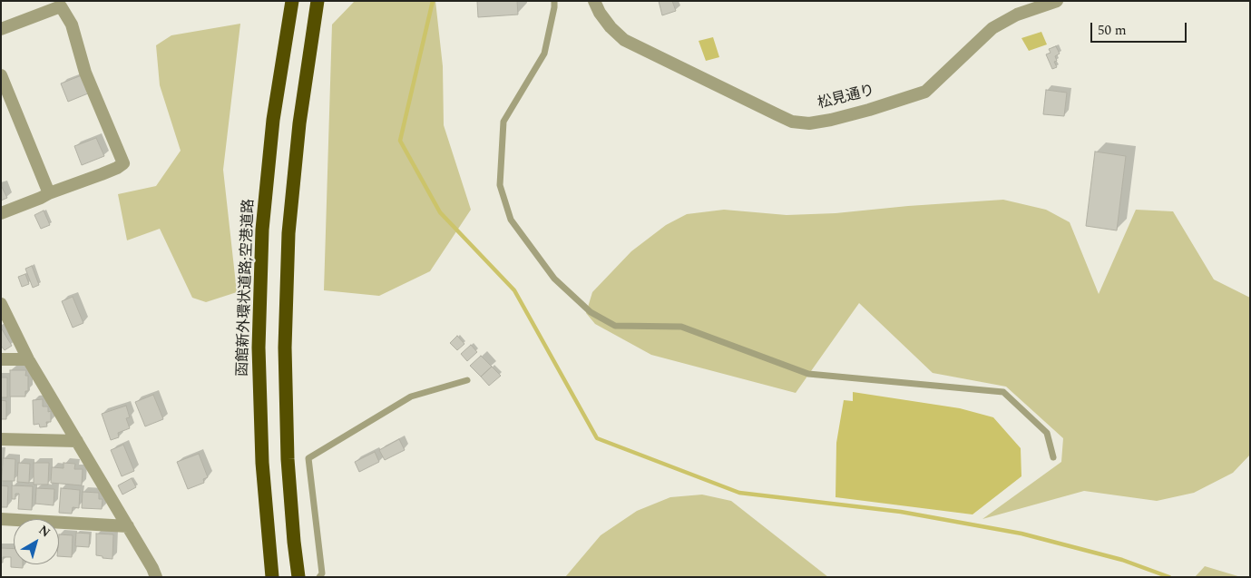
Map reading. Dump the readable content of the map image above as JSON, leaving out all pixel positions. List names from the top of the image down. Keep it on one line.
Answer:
{"streets":{"highway":["函館新外環状道路;空港道路"],"street":["松見通り"]},"scale_bar":"50 m","north":"top right"}
